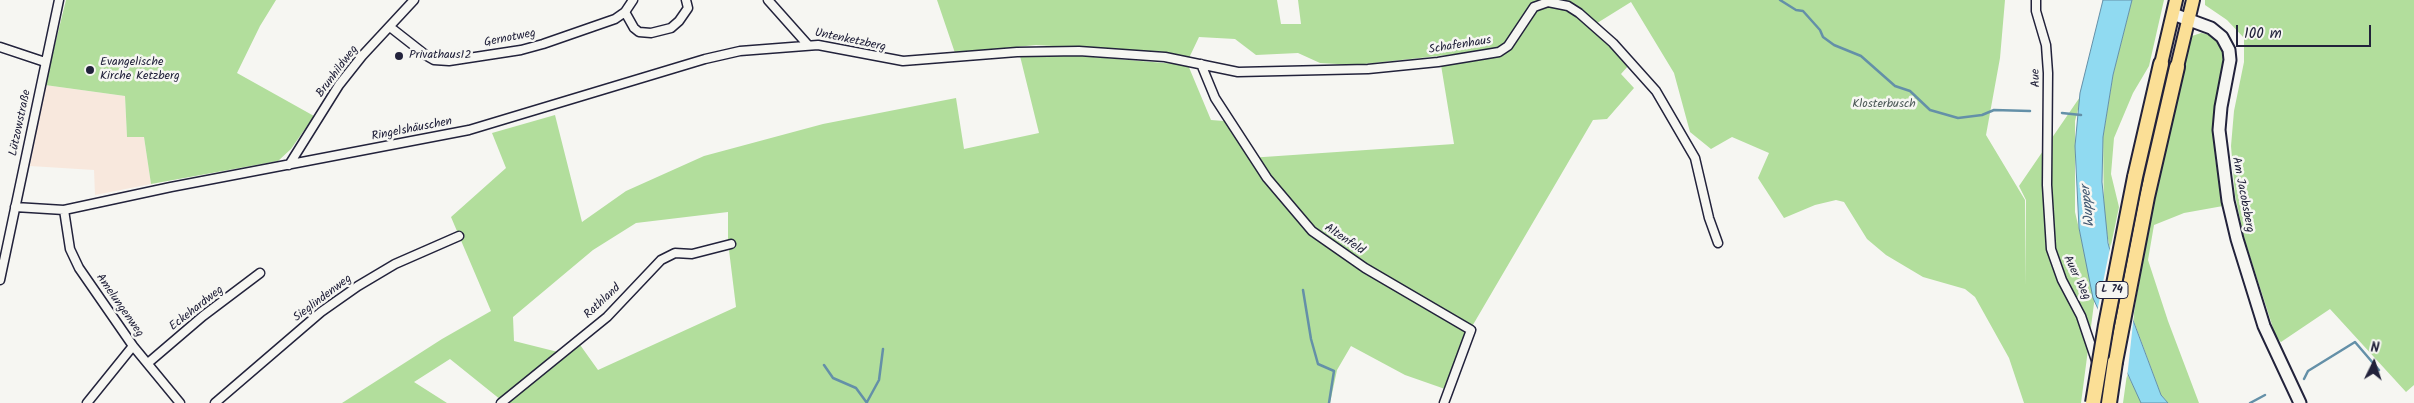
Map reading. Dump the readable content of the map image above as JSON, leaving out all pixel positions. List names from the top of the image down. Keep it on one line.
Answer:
{"streets":{"highway":["L 74"],"main road":["Am Jacobsberg"],"street":["Gernotweg","Untenketzberg","Schafenhaus","Brunhildweg","Aue","Lützowstraße","Ringelshäuschen","Altenfeld","Auer Weg","Sieglindenweg","Rathland","Amelungenweg","Eckehardweg"]},"crossings":[["Gernotweg","Brunhildweg"],["Untenketzberg","Schafenhaus"],["Untenketzberg","Ringelshäuschen"],["Schafenhaus","Altenfeld"],["Brunhildweg","Ringelshäuschen"],["Aue","Auer Weg"],["Lützowstraße","Ringelshäuschen"],["Ringelshäuschen","Amelungenweg"],["Am Jacobsberg","L 74"],["Auer Weg","L 74"],["Amelungenweg","Eckehardweg"]],"water":["Wupper"],"parks":["Klosterbusch"],"places":["Privathaus12","Evangelische Kirche Ketzberg"],"scale_bar":"100 m","north":"top"}
